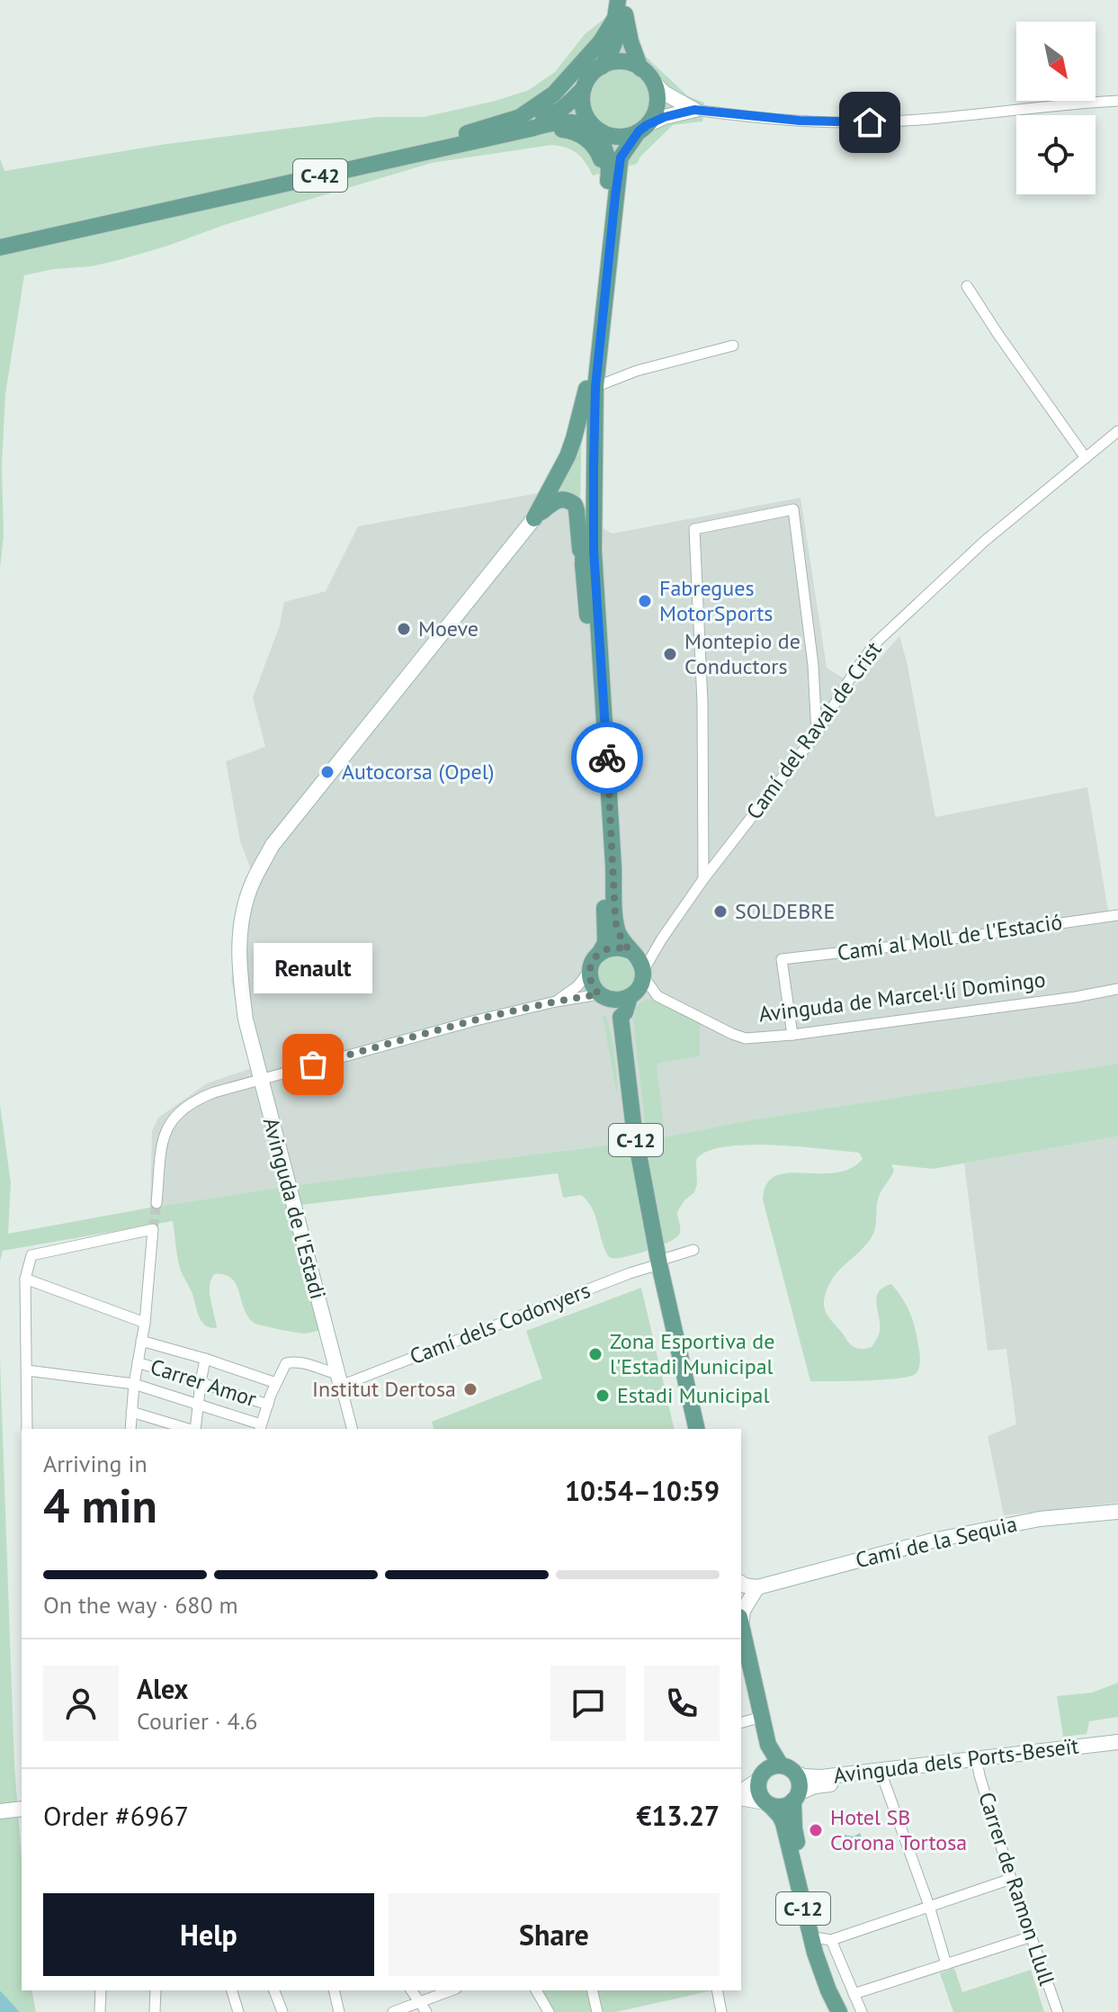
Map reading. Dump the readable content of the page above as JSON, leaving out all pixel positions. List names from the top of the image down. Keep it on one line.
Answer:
{"streets":{"main road":["C-42","C-12"],"street":["Camí del Raval de Crist","Camí al Moll de l'Estació","Avinguda de Marcel·lí Domingo","Avinguda de l'Estadi","Camí dels Codonyers","Carrer Amor","Camí de la Sequia","Avinguda dels Ports-Beseït","Carrer de Ramon Llull"]},"crossings":[["Camí al Moll de l'Estació","Avinguda de Marcel·lí Domingo"],["C-12","Camí dels Codonyers"],["C-12","Avinguda dels Ports-Beseït"],["Avinguda de l'Estadi","Camí dels Codonyers"],["Avinguda dels Ports-Beseït","Carrer de Ramon Llull"]],"places":["Fabregues MotorSports","Moeve","Montepio de Conductors","Autocorsa (Opel)","SOLDEBRE","Renault","Zona Esportiva de l'Estadi Municipal","Institut Dertosa","Estadi Municipal","Hotel SB Corona Tortosa"],"north":"bottom right","page":{"bubble":"Renault","heading":["4 min","Arriving in","10:54–10:59"],"panel":["Alex","Courier · 4.6","Order #6967","€13.27"],"bar":"On the way · 680 m","buttons":["Help","Share"]}}
